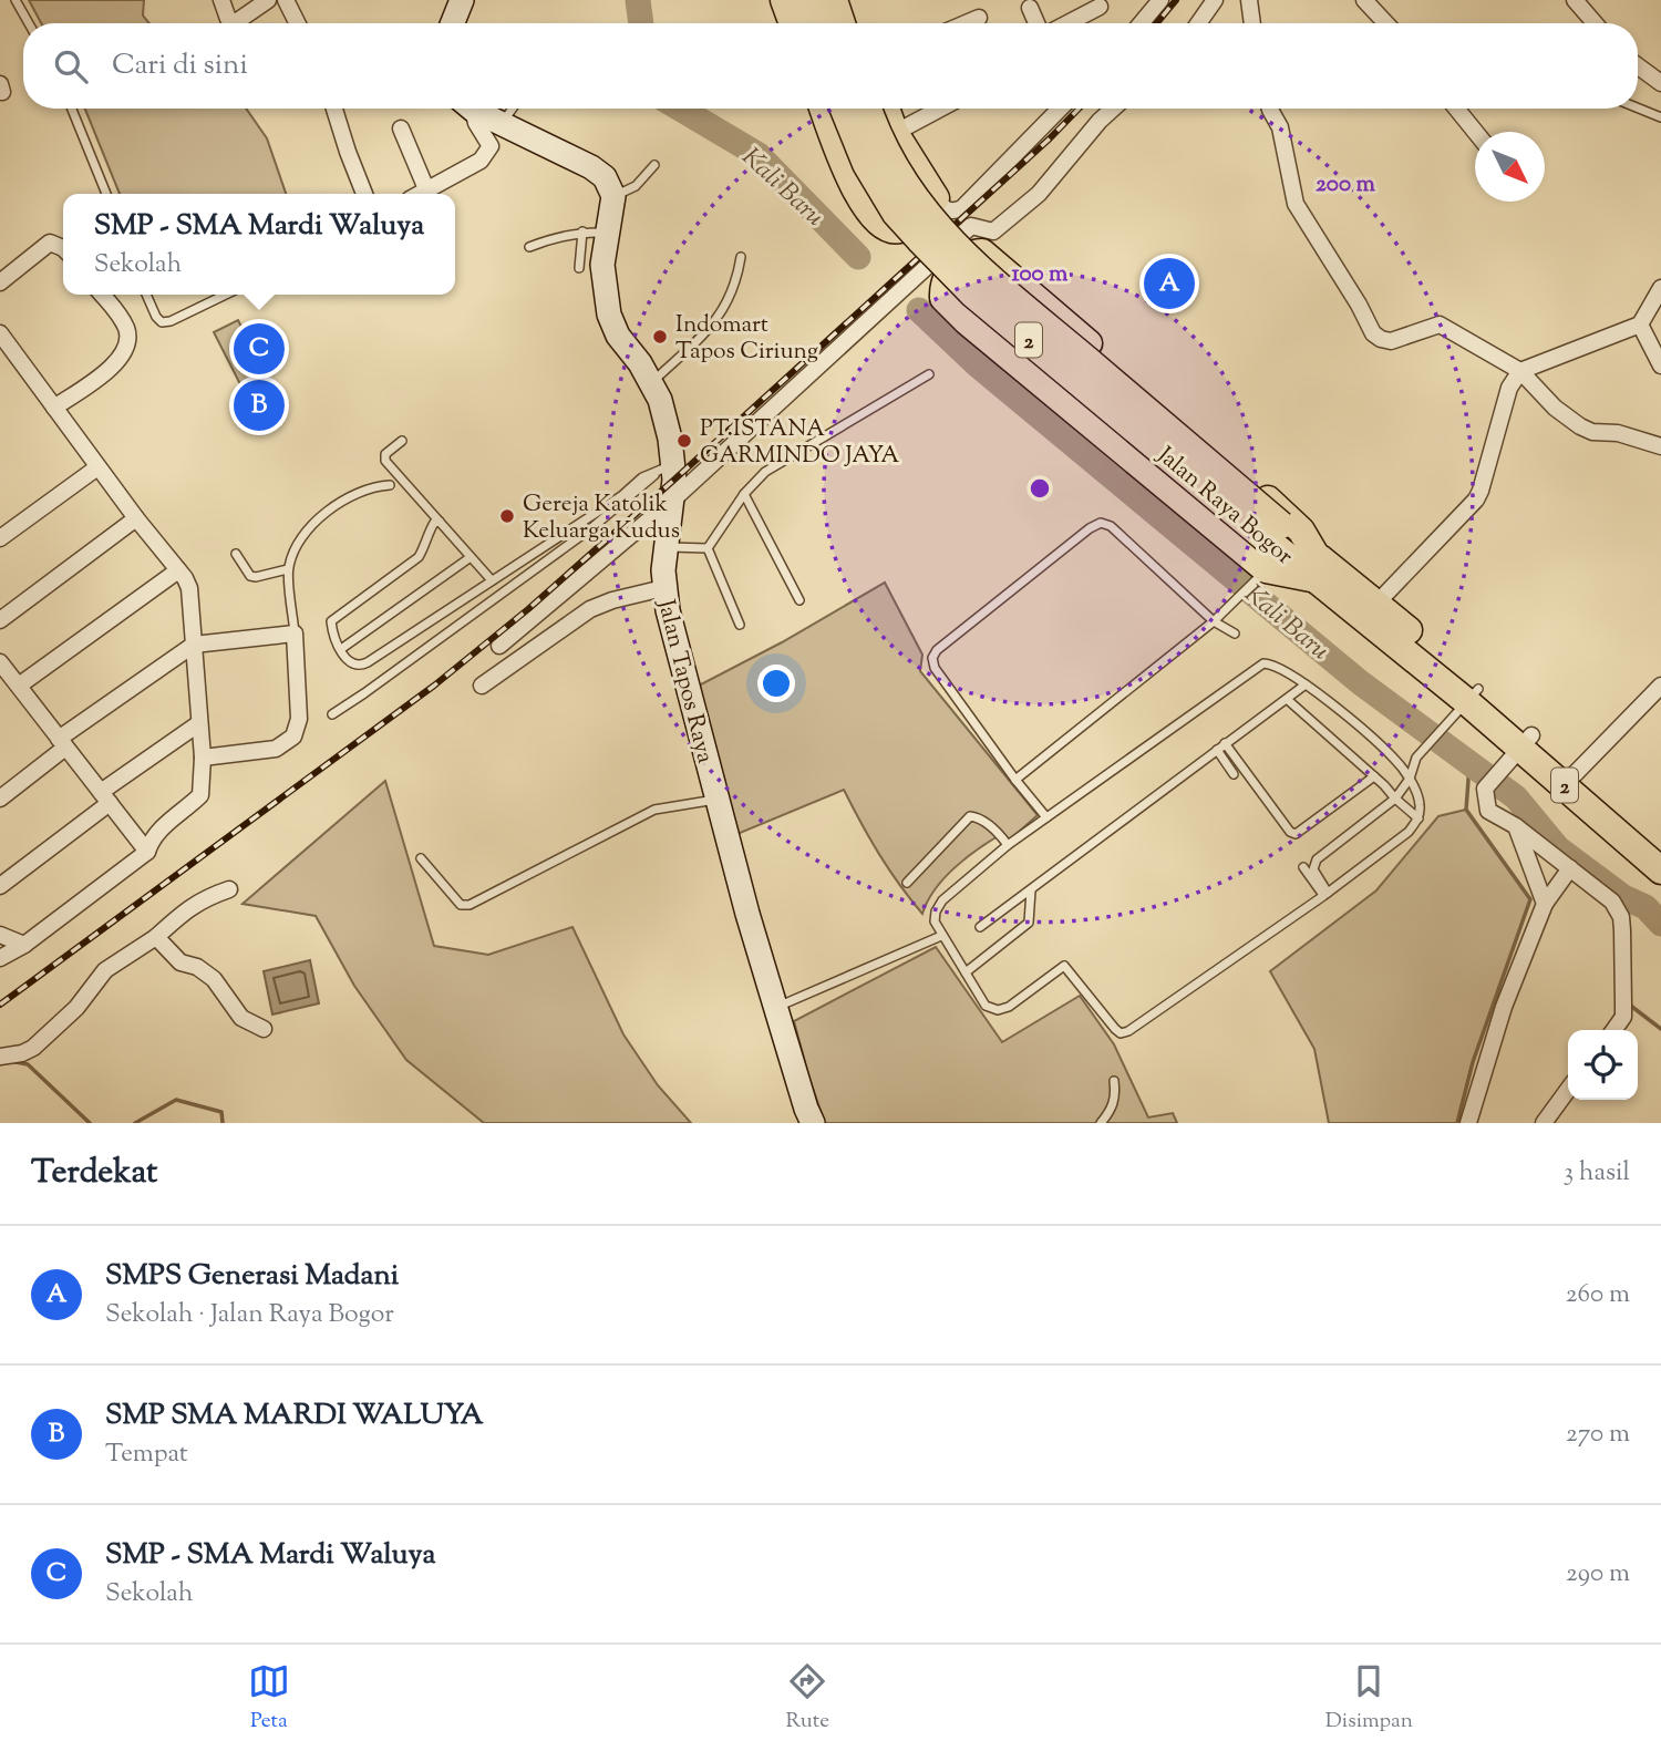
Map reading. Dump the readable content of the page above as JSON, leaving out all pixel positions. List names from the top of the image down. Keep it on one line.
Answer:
{"streets":{"highway":["2","Jalan Raya Bogor"],"main road":["Jalan Tapos Raya"]},"water":["Kali Baru"],"places":["Indomart Tapos Ciriung","PT.ISTANA GARMINDO JAYA","Gereja Katolik Keluarga Kudus"],"north":"bottom right","page":{"search":"Cari di sini","popup":["SMP - SMA Mardi Waluya","Sekolah"],"pins":["A","C","B"],"heading":["Terdekat","3 hasil"],"list":[{"mark":"A","name":"SMPS Generasi Madani","note":"Sekolah · Jalan Raya Bogor","value":"260 m"},{"mark":"B","name":"SMP SMA MARDI WALUYA","note":"Tempat","value":"270 m"},{"mark":"C","name":"SMP - SMA Mardi Waluya","note":"Sekolah","value":"290 m"}],"nav":["Peta","Rute","Disimpan"]},"rings":["200 m","100 m"]}
